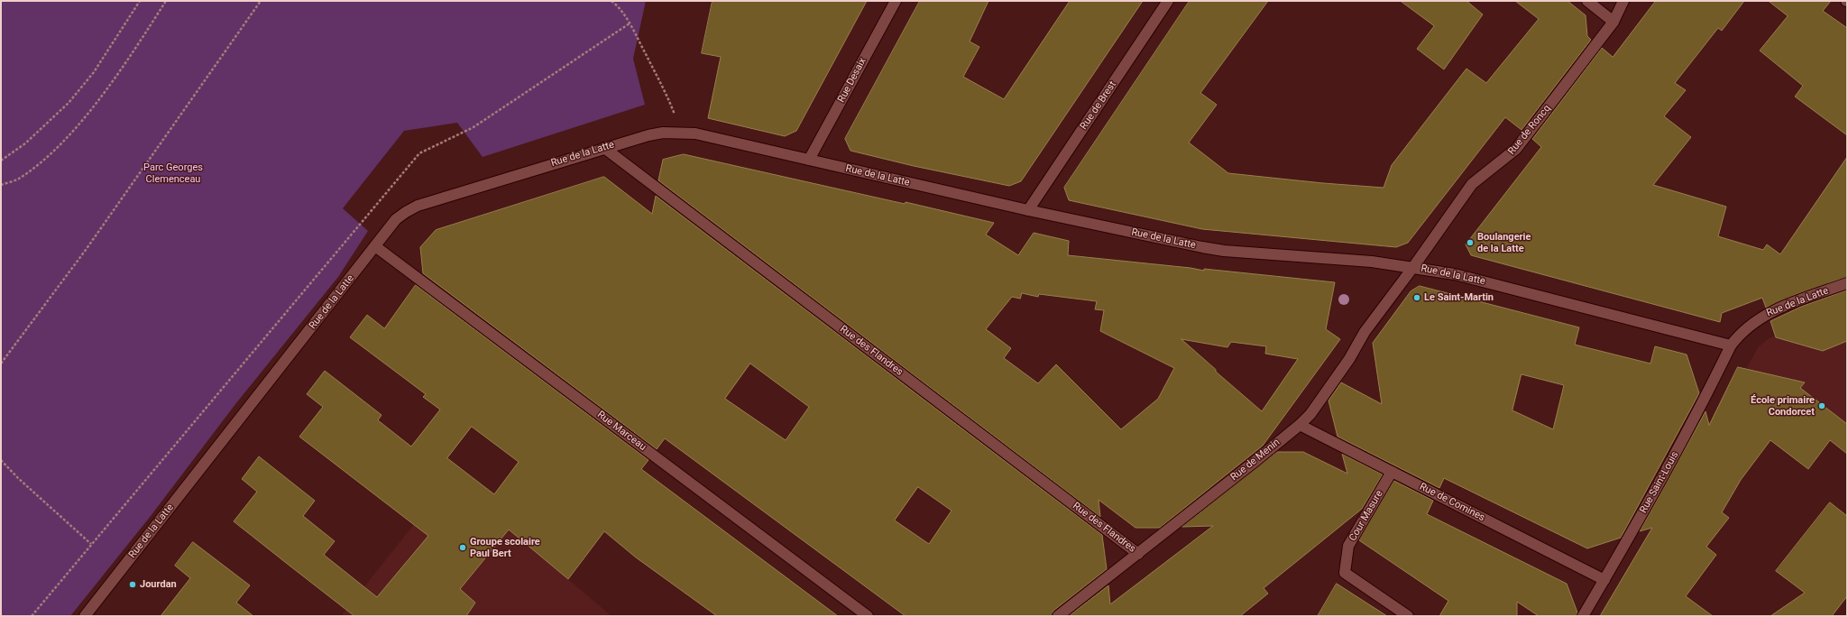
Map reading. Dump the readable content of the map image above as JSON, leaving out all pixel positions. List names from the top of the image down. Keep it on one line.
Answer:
{"streets":{"street":["Rue Desaix","Rue de Brest","Rue de Roncq","Rue de la Latte","Rue des Flandres","Rue Marceau","Rue de Menin","Rue Saint-Louis","Rue de Comines","Cour Masure"]},"crossings":[["Rue Desaix","Rue de la Latte"],["Rue de Brest","Rue de la Latte"],["Rue de Roncq","Rue de la Latte"],["Rue de Roncq","Rue de Menin"],["Rue de la Latte","Rue des Flandres"],["Rue de la Latte","Rue Marceau"],["Rue de la Latte","Rue de Menin"],["Rue de la Latte","Rue Saint-Louis"],["Rue des Flandres","Rue de Menin"],["Rue de Menin","Rue de Comines"],["Rue Saint-Louis","Rue de Comines"],["Rue de Comines","Cour Masure"]],"parks":["Parc Georges Clemenceau"],"places":["Boulangerie de la Latte","Le Saint-Martin","École primaire Condorcet","Groupe scolaire Paul Bert","Jourdan"]}
